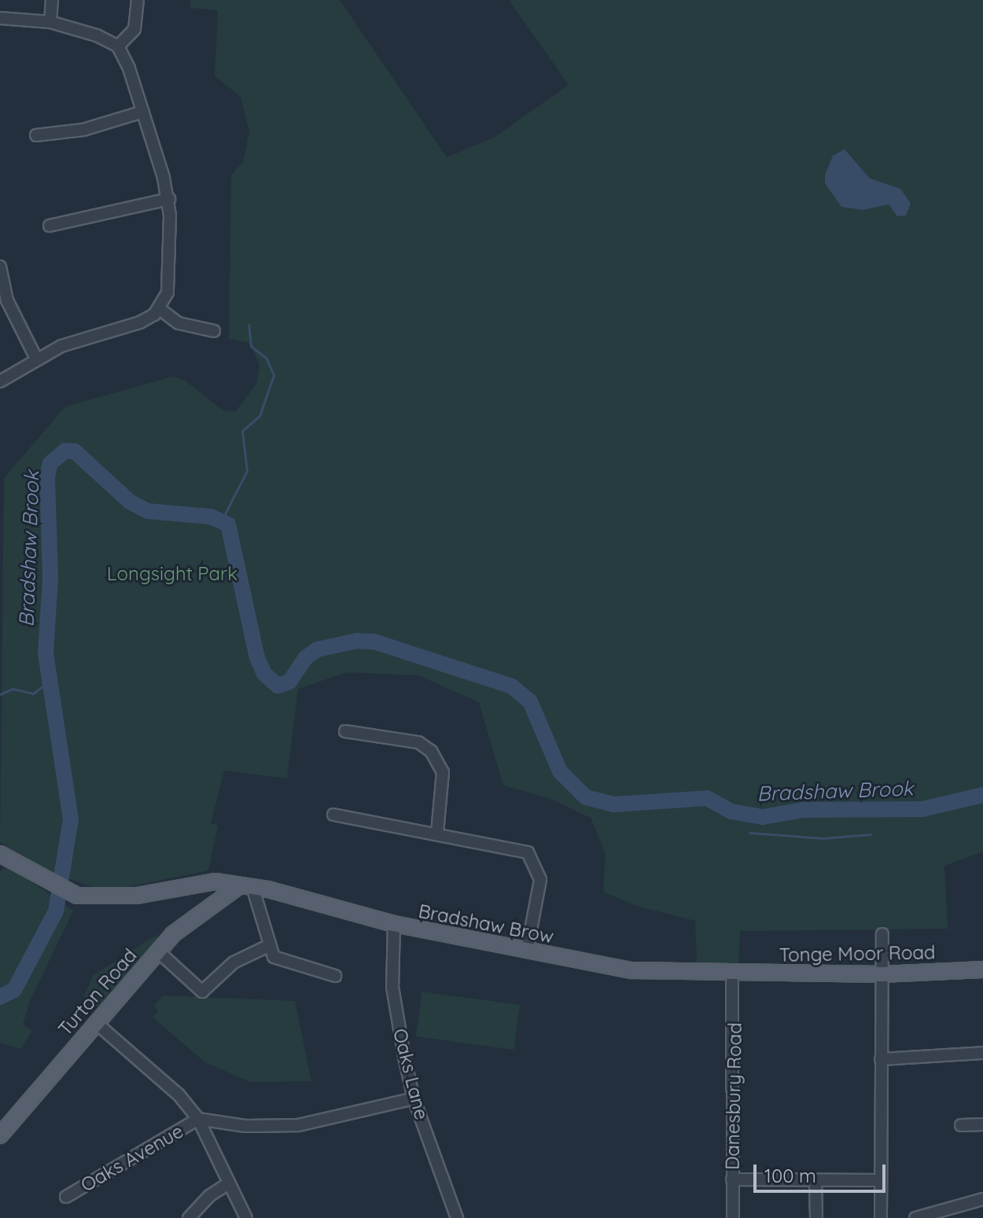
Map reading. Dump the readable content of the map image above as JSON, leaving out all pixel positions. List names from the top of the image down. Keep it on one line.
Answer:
{"streets":{"main road":["Bradshaw Brow","Tonge Moor Road","Turton Road"],"street":["Oaks Lane","Danesbury Road","Oaks Avenue"]},"crossings":[["Bradshaw Brow","Tonge Moor Road"],["Bradshaw Brow","Turton Road"],["Bradshaw Brow","Oaks Lane"],["Bradshaw Brow","Danesbury Road"],["Tonge Moor Road","Danesbury Road"],["Turton Road","Oaks Avenue"],["Oaks Lane","Oaks Avenue"]],"water":["Bradshaw Brook"],"parks":["Longsight Park"],"scale_bar":"100 m"}
